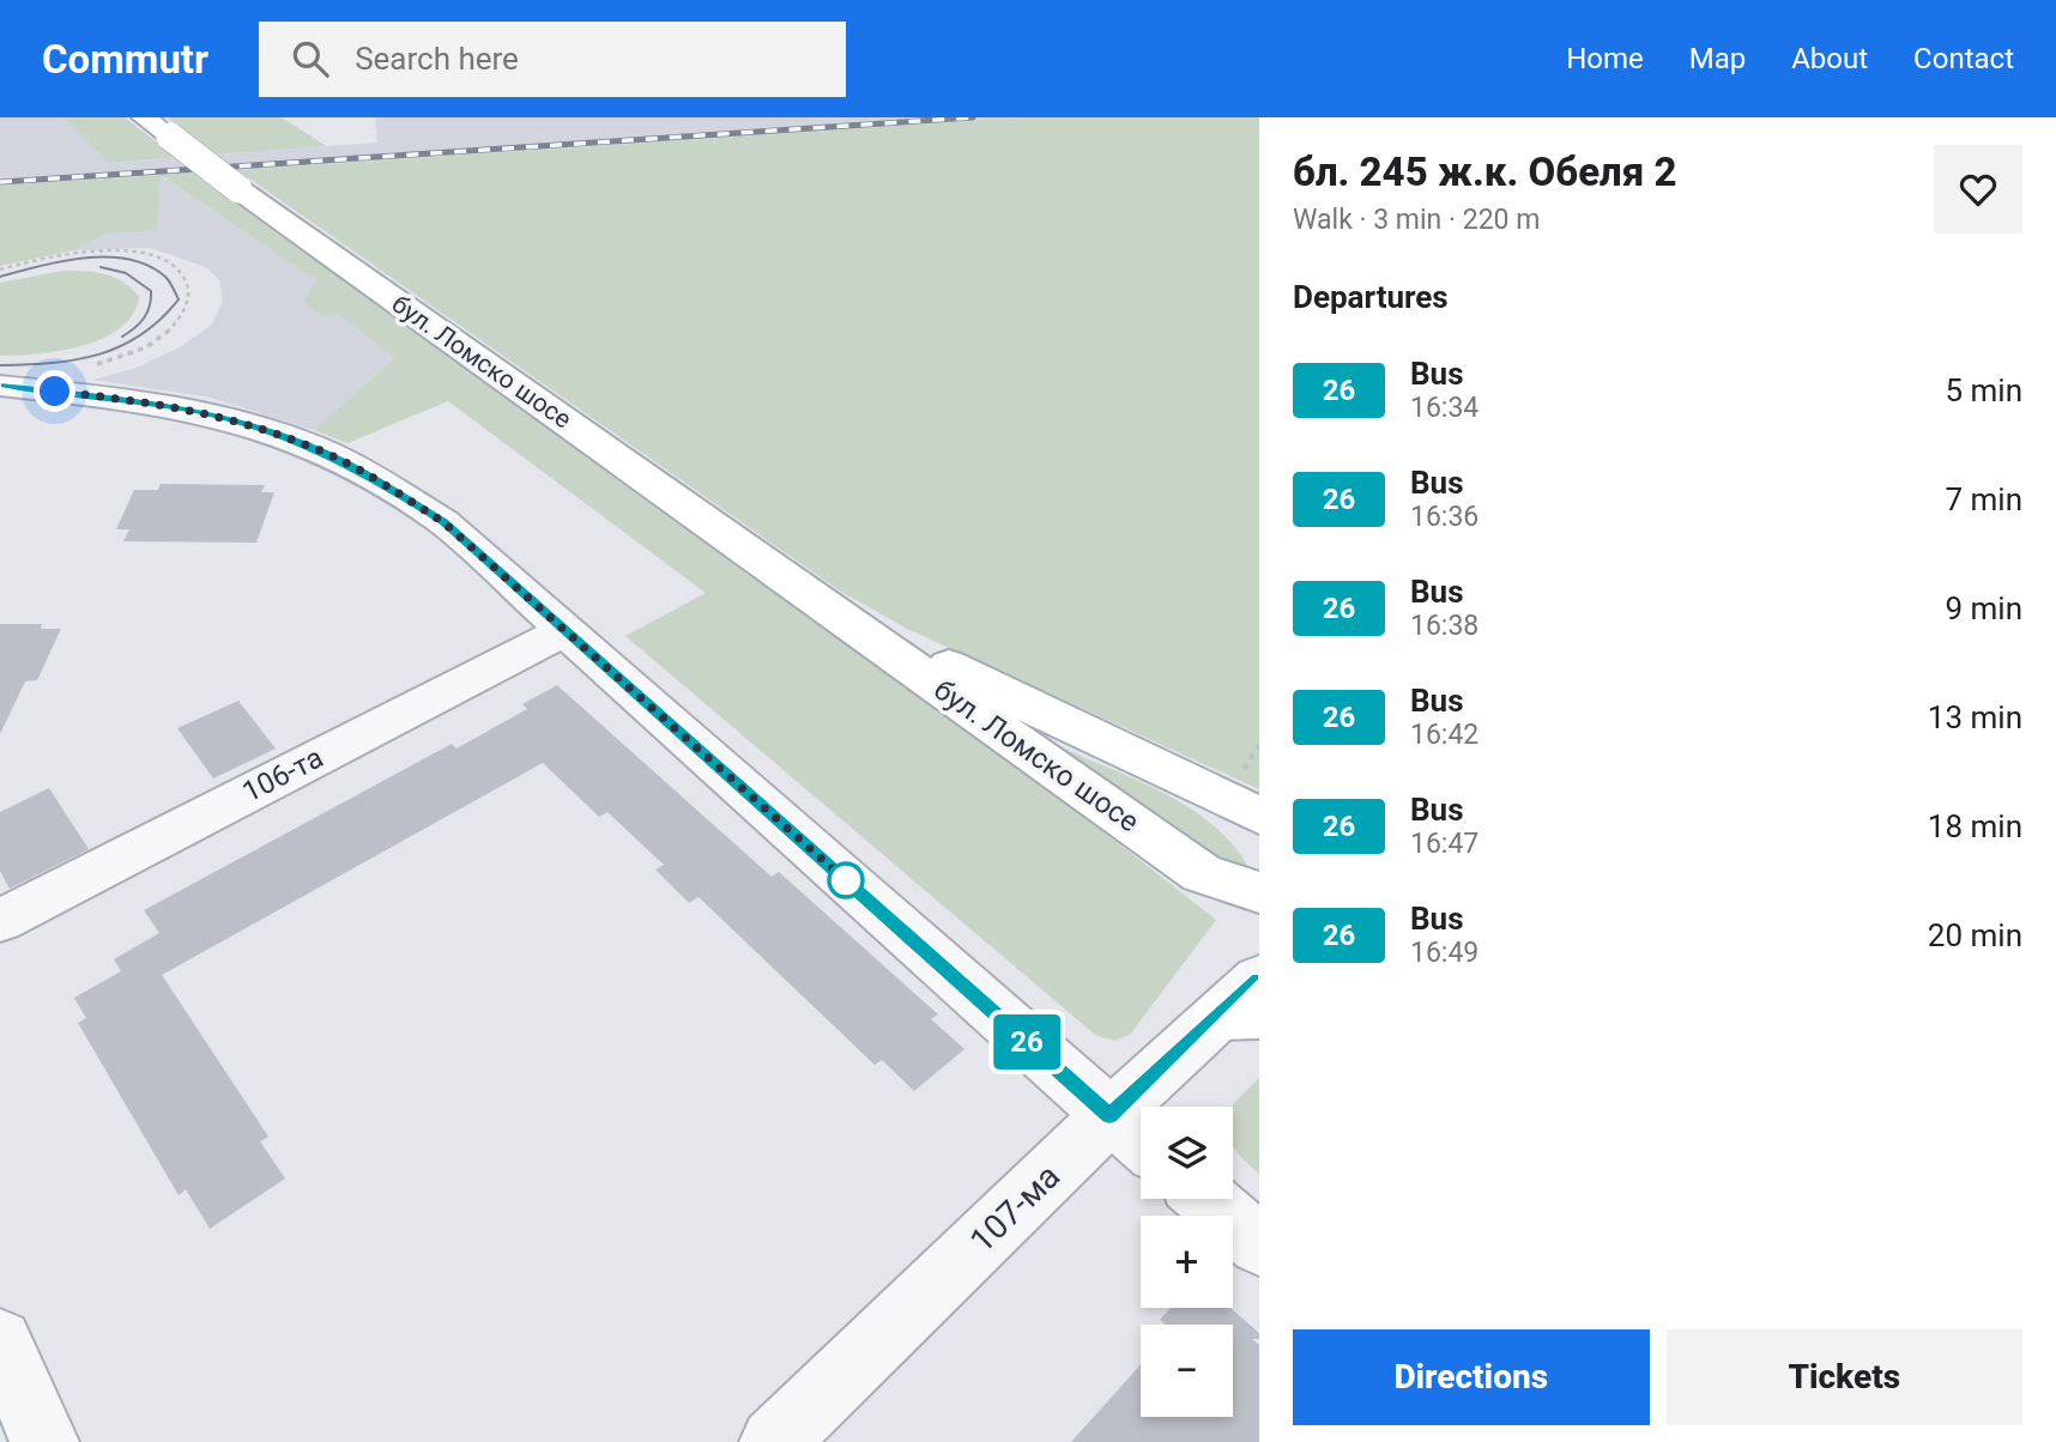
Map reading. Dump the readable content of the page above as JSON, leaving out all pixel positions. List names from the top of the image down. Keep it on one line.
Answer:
{"streets":{"main road":["бул. Ломско шосе"],"street":["106-та","107-ма"]},"lines":["bus line 26"],"page":{"header":"Commutr","search":"Search here","nav":["Home","Map","About","Contact"],"on_map":"26","heading":[["бл. 245 ж.к. Обеля 2","Walk · 3 min · 220 m"],"Departures"],"list":[{"mark":"26","name":"Bus","note":"16:34","value":"5 min"},{"mark":"26","name":"Bus","note":"16:36","value":"7 min"},{"mark":"26","name":"Bus","note":"16:38","value":"9 min"},{"mark":"26","name":"Bus","note":"16:42","value":"13 min"},{"mark":"26","name":"Bus","note":"16:47","value":"18 min"},{"mark":"26","name":"Bus","note":"16:49","value":"20 min"}],"map_buttons":["+","−"],"buttons":["Directions","Tickets"]}}
